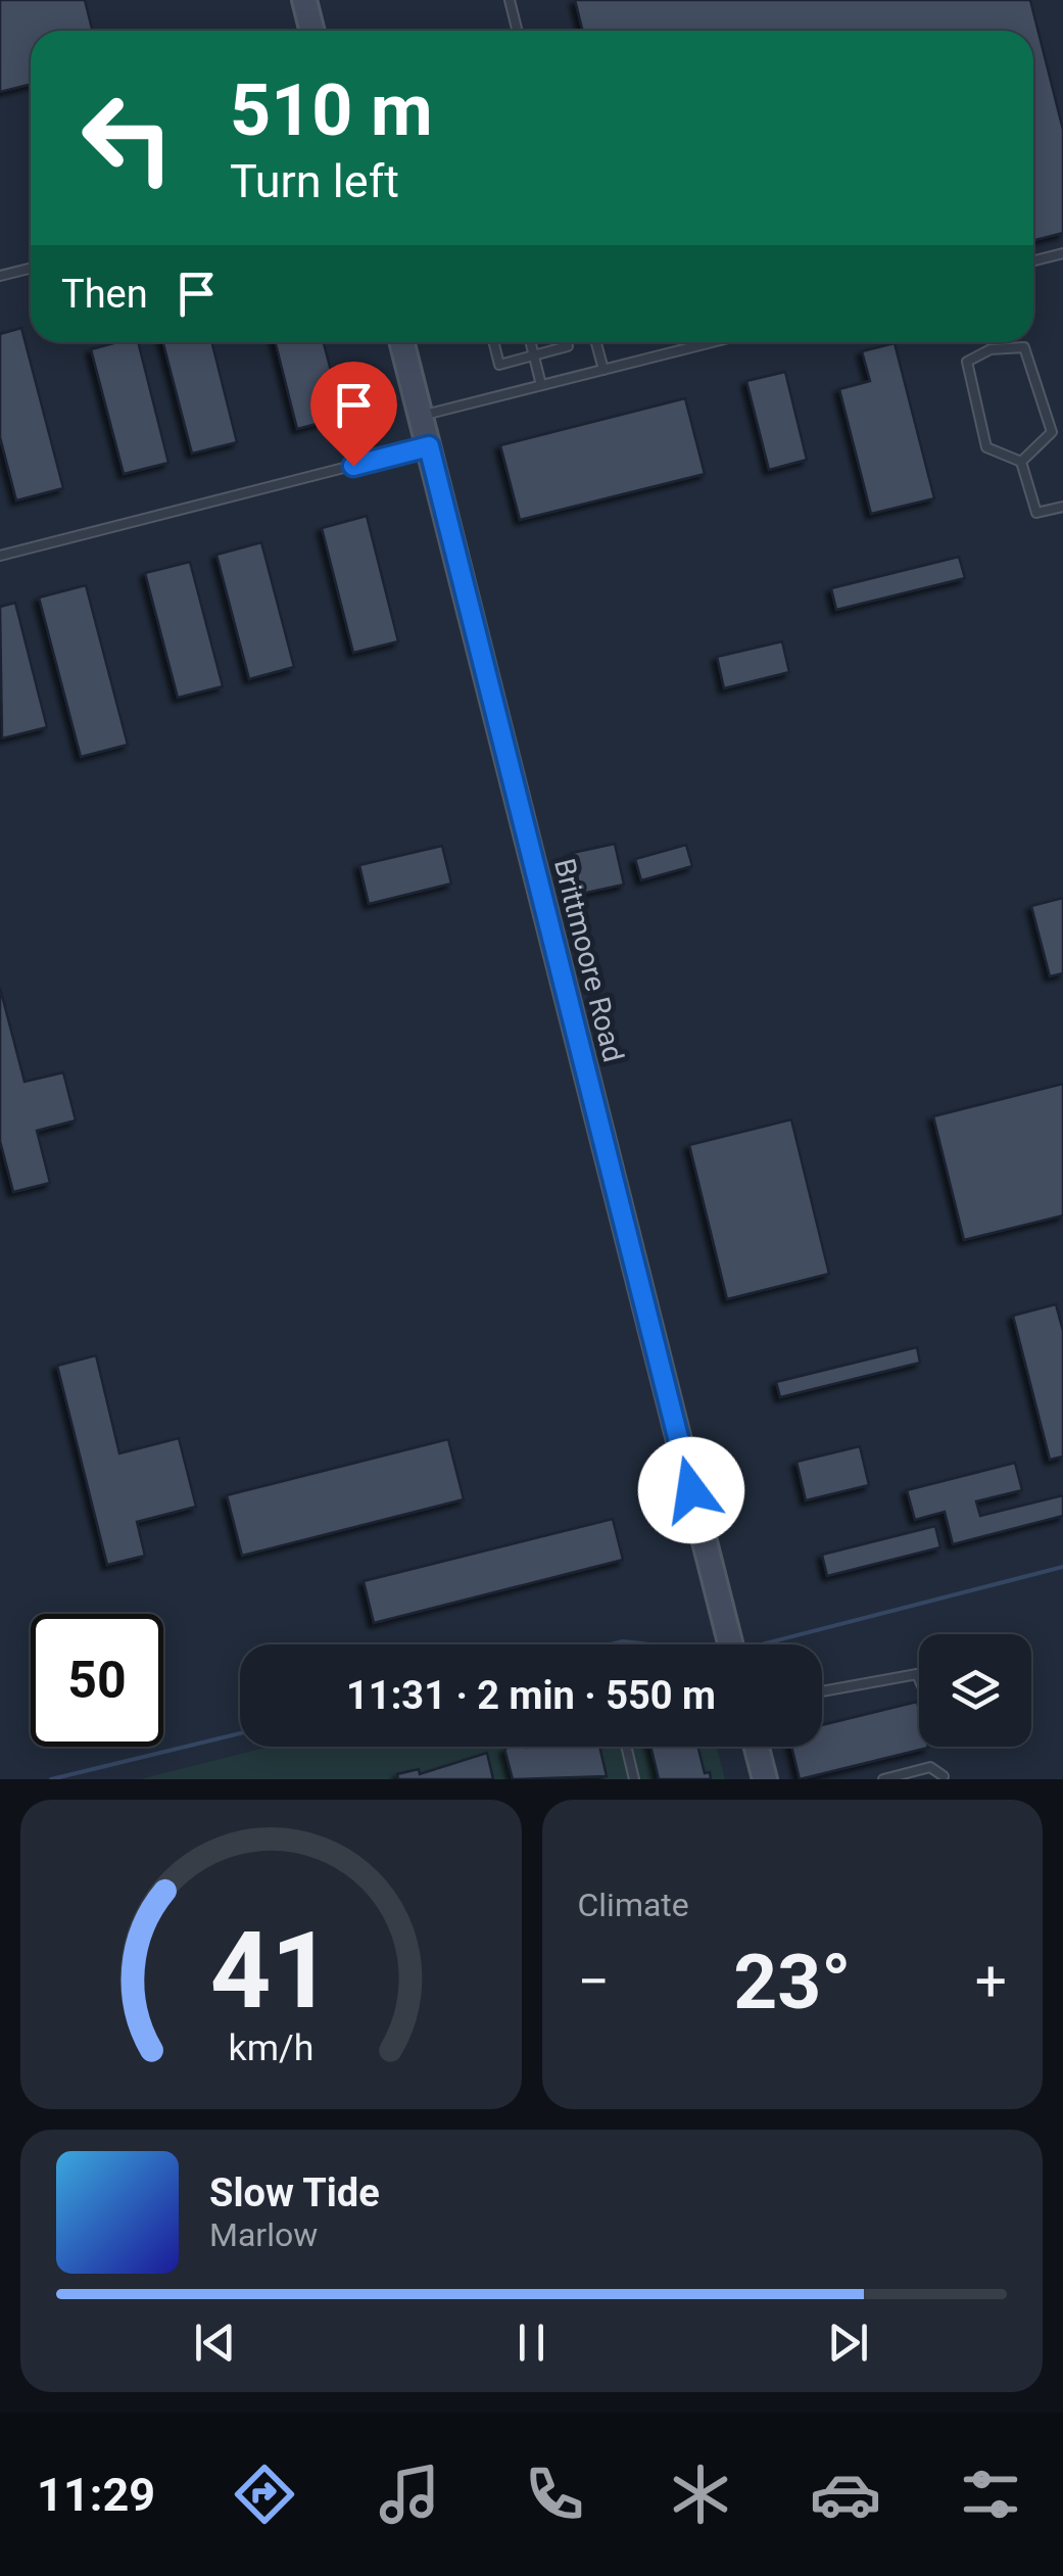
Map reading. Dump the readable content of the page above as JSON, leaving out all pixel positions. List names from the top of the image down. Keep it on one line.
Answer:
{"streets":{"main road":["Brittmoore Road"]},"page":{"turn":["510 m","Turn left"],"then":"Then","limit":"50","trip":"11:31 · 2 min · 550 m","tile":"Climate","heat":["−","23°","+"],"song":["Slow Tide","Marlow"],"tabs":"11:29","gauge":["41","km/h"]}}
